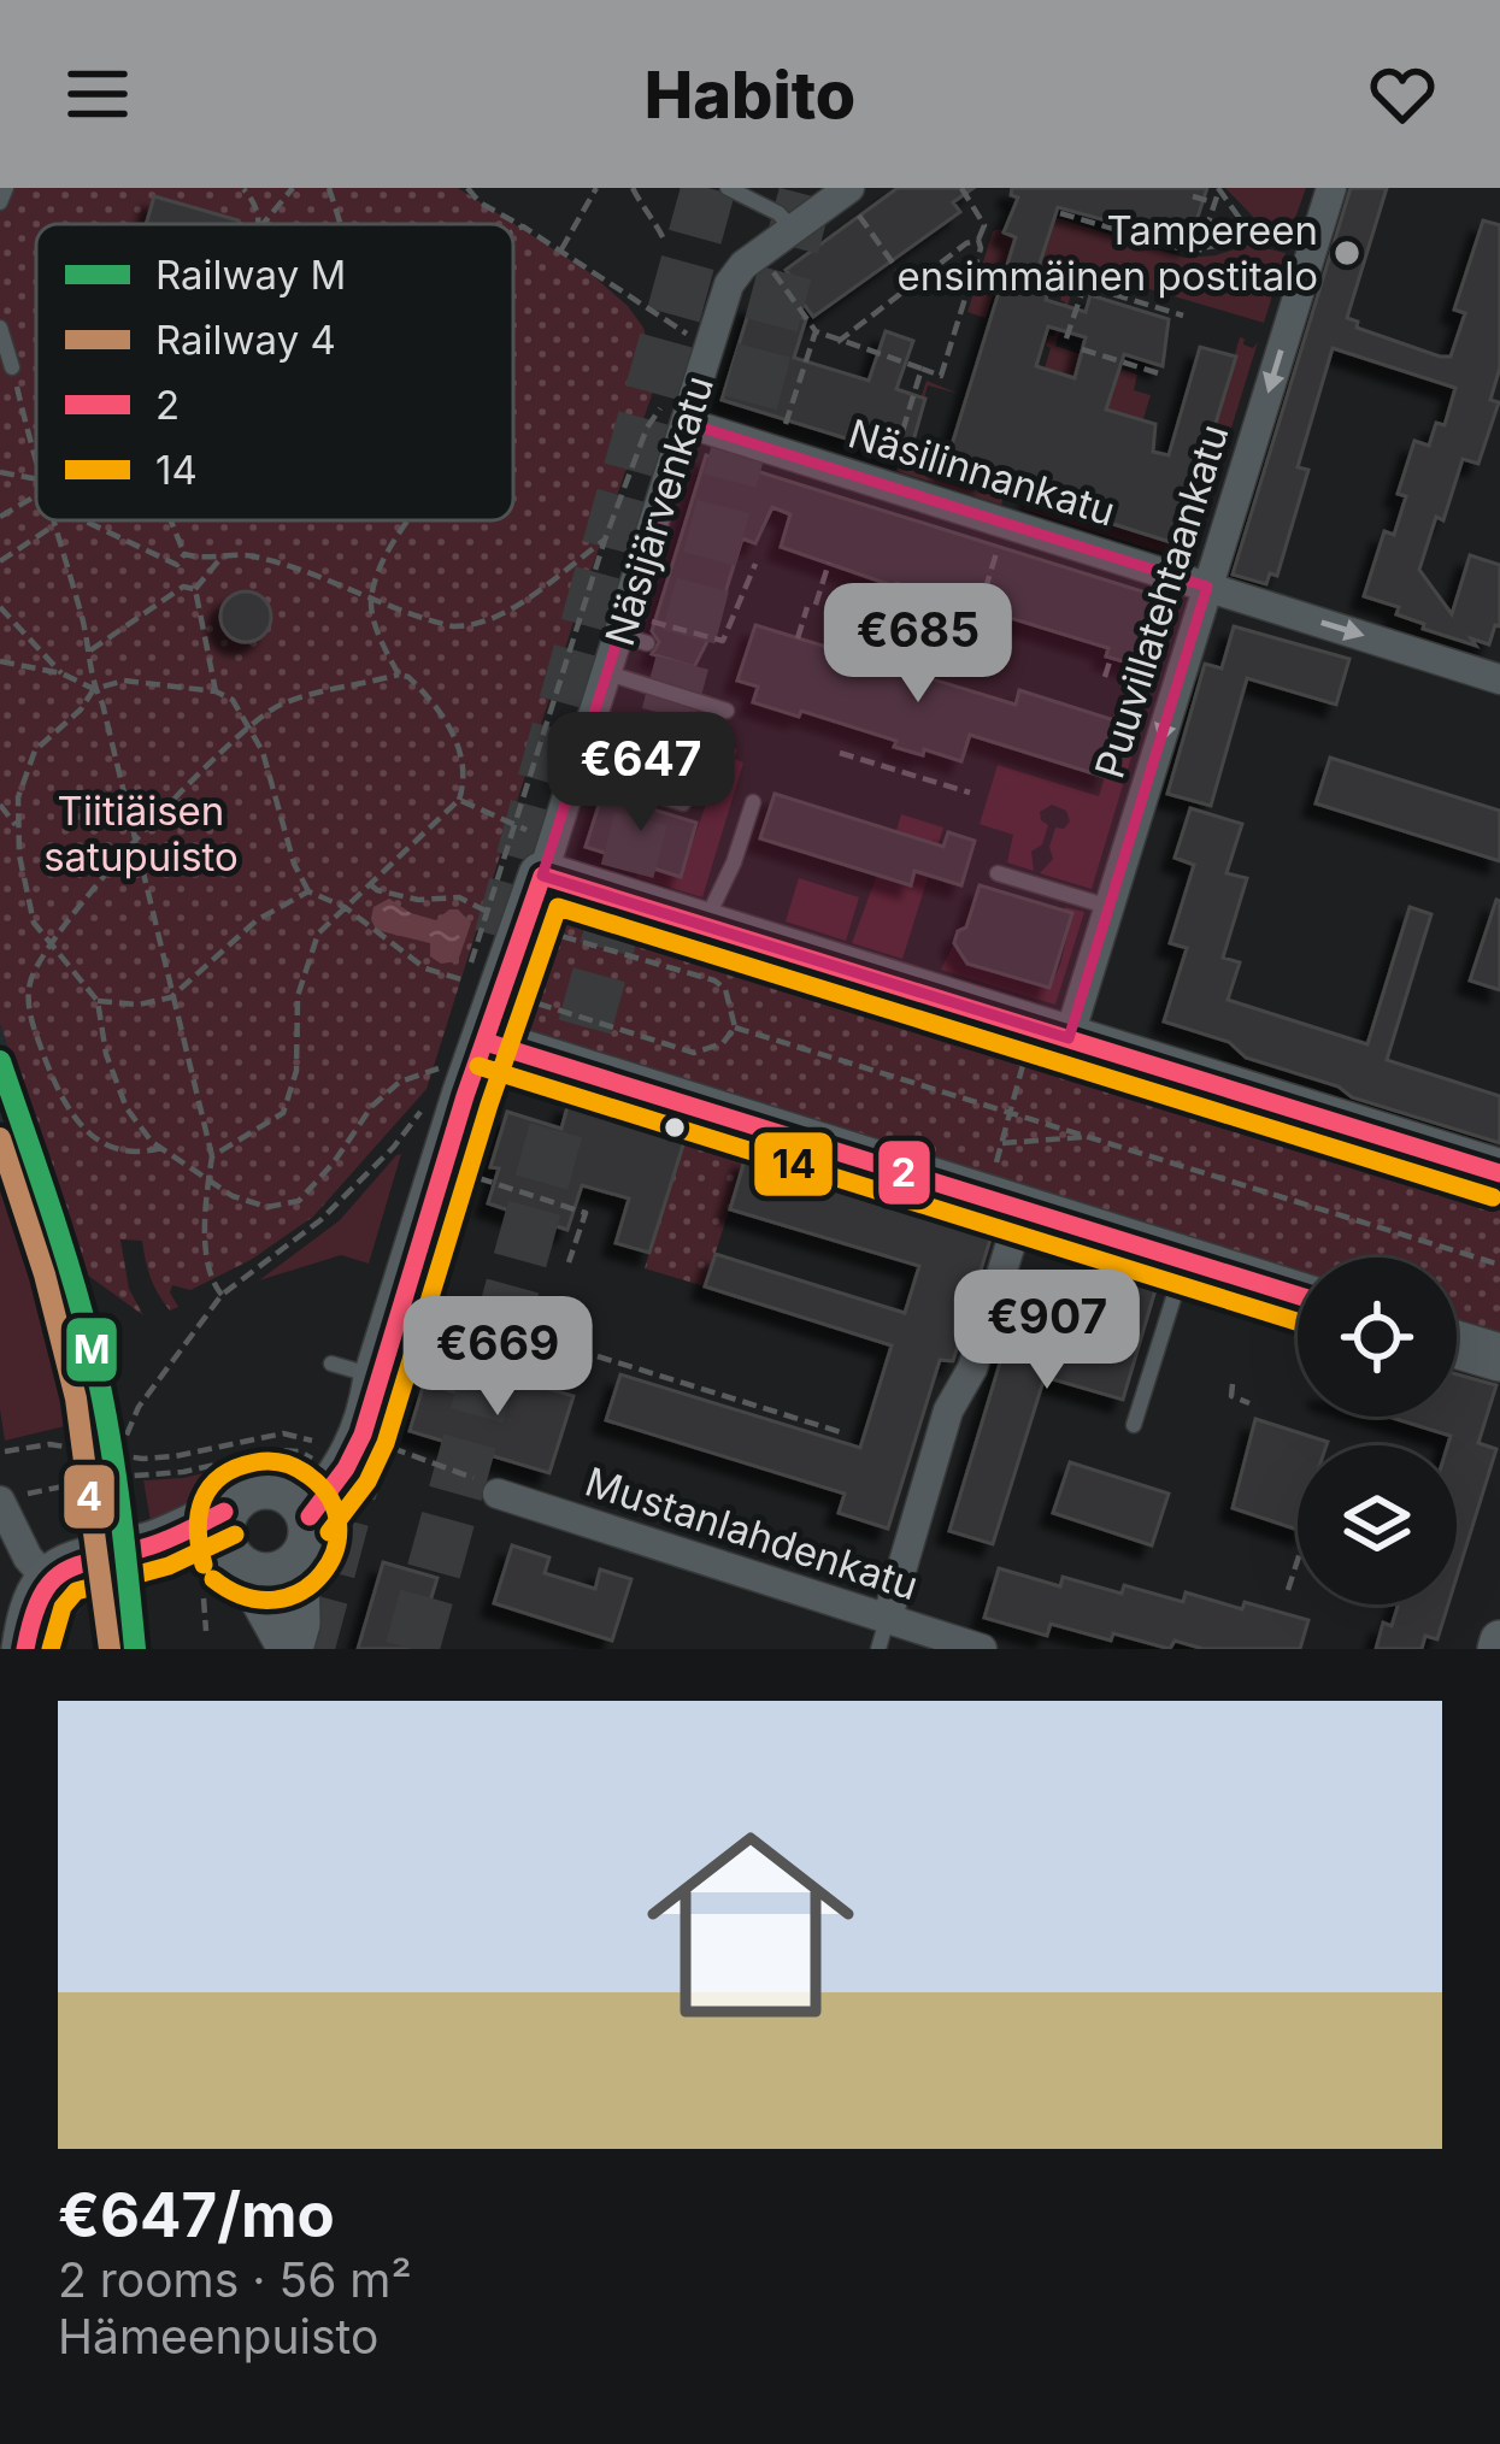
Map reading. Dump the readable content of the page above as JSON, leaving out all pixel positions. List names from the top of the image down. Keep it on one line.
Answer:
{"streets":{"main road":["Näsijärvenkatu"],"street":["Näsilinnankatu","Puuvillatehtaankatu","Mustanlahdenkatu"]},"crossings":[["Näsilinnankatu","Näsijärvenkatu"],["Näsilinnankatu","Puuvillatehtaankatu"]],"one_way":["Näsilinnankatu","Puuvillatehtaankatu"],"parks":["Tiitiäisen satupuisto"],"places":["Tampereen ensimmäinen postitalo"],"lines":["transit line 2","transit line 14","rail line M","rail line 4"],"legend":["Railway M","Railway 4","2","14"],"page":{"header":"Habito","price":["€685","€647","€907","€669"],"list":[{"name":"€647/mo","note":"2 rooms · 56 m² · Hämeenpuisto"}]}}
